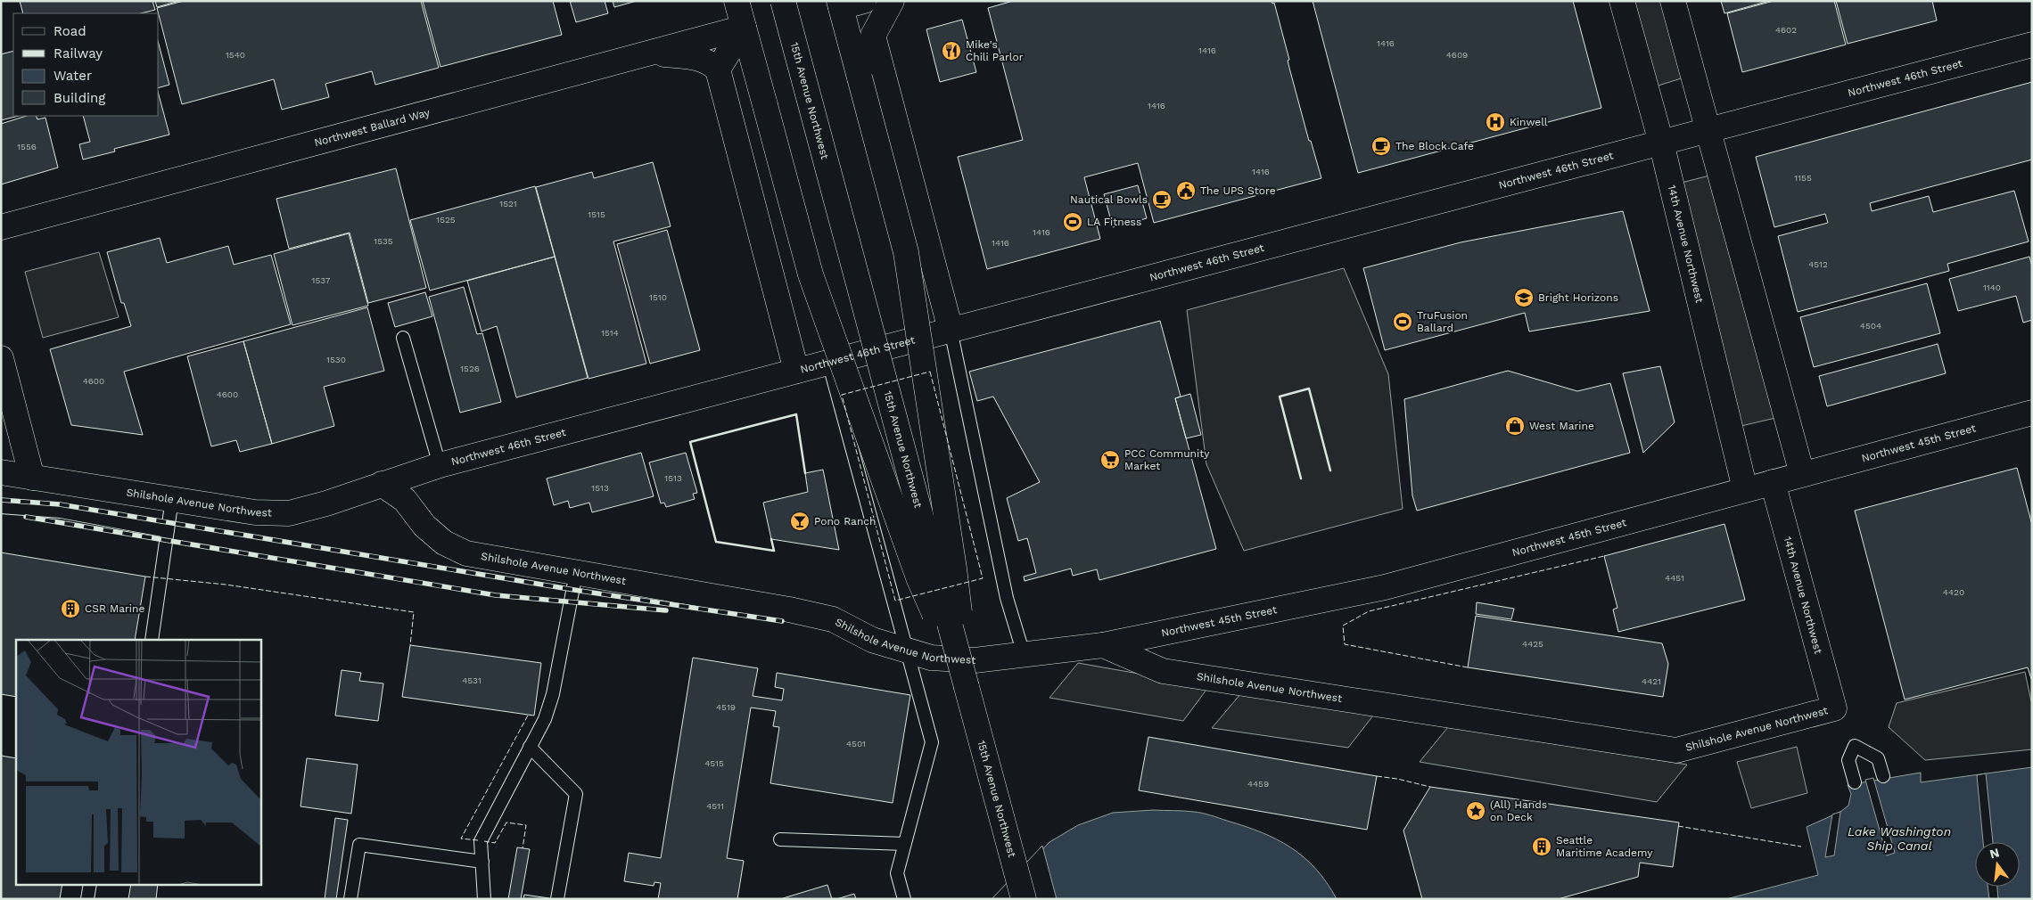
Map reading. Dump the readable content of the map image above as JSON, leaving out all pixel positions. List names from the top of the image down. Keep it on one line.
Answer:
{"streets":{"street":["Northwest 46th Street","15th Avenue Northwest","Northwest Ballard Way","14th Avenue Northwest","Northwest 45th Street","Shilshole Avenue Northwest"]},"crossings":[["Northwest 46th Street","14th Avenue Northwest"],["Northwest 46th Street","Shilshole Avenue Northwest"],["14th Avenue Northwest","Northwest 45th Street"],["14th Avenue Northwest","Shilshole Avenue Northwest"],["Northwest 45th Street","Shilshole Avenue Northwest"]],"water":["Lake Washington Ship Canal"],"places":{"restaurant":["Mike's Chili Parlor"],"hospital":["Kinwell"],"cafe":["The Block Cafe","Nautical Bowls"],"public building":["The UPS Store"],"sports":["LA Fitness","TruFusion Ballard"],"school or university":["Bright Horizons"],"shop":["West Marine"],"supermarket":["PCC Community Market"],"bar":["Pono Ranch"],"building":["CSR Marine","Seattle Maritime Academy"],"place":["(All) Hands on Deck"]},"house_numbers":["4602","1416","1416","1540","4609","1416","1556","1416","1155","1521","1515","1525","1416","1535","1416","4512","1537","1140","1510","4504","1514","1530","1526","4600","4600","1513","1513","4451","4420","4425","4531","4421","4519","4501","4515","4459","4511"],"legend":["Road","Railway","Water","Building"],"north":"top"}
